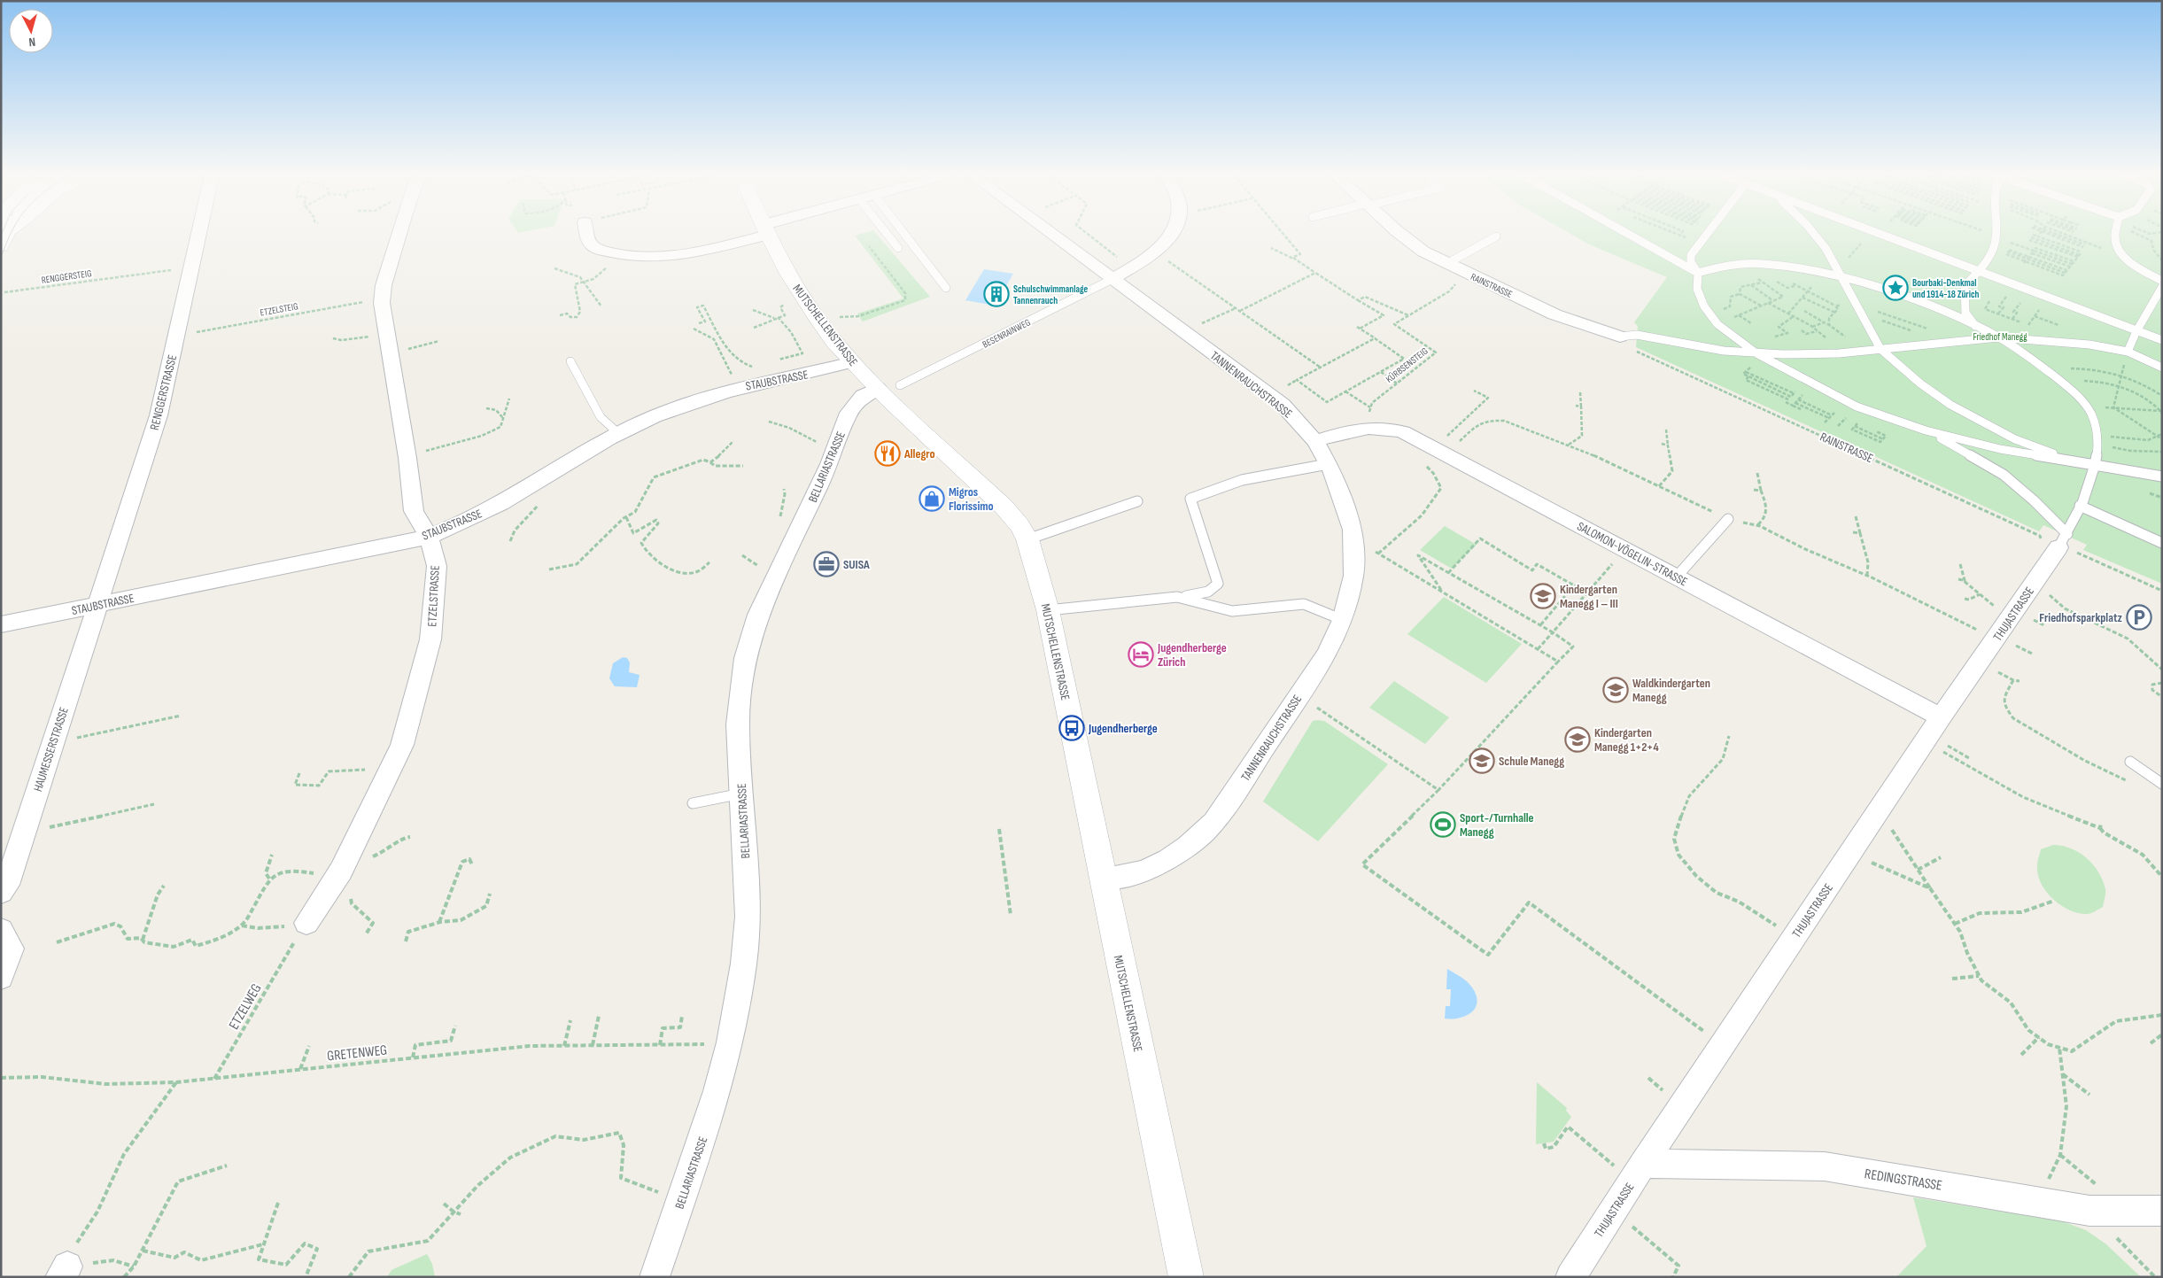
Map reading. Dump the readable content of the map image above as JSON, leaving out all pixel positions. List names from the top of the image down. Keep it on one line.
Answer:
{"streets":{"street":["RAINSTRASSE","MUTSCHELLENSTRASSE","STAUBSTRASSE","TANNENRAUCHSTRASSE","RENGGERSTRASSE","BELLARIASTRASSE","SALOMON-VÖGELIN-STRASSE","ETZELSTRASSE","THUJASTRASSE","HAUMESSERSTRASSE","REDINGSTRASSE"],"lane":["BESENRAINWEG"],"path":["RENGGERSTEIG","ETZELSTEIG","KÜRBSENSTEIG","ETZELWEG","GRETENWEG"]},"crossings":[["RAINSTRASSE","KÜRBSENSTEIG"],["RAINSTRASSE","THUJASTRASSE"],["MUTSCHELLENSTRASSE","STAUBSTRASSE"],["MUTSCHELLENSTRASSE","TANNENRAUCHSTRASSE"],["MUTSCHELLENSTRASSE","BELLARIASTRASSE"],["BESENRAINWEG","TANNENRAUCHSTRASSE"],["STAUBSTRASSE","RENGGERSTRASSE"],["STAUBSTRASSE","ETZELSTRASSE"],["STAUBSTRASSE","HAUMESSERSTRASSE"],["TANNENRAUCHSTRASSE","SALOMON-VÖGELIN-STRASSE"],["RENGGERSTRASSE","HAUMESSERSTRASSE"],["SALOMON-VÖGELIN-STRASSE","THUJASTRASSE"],["THUJASTRASSE","REDINGSTRASSE"],["ETZELWEG","GRETENWEG"]],"parks":["Friedhof Manegg"],"places":{"place":["Bourbaki-Denkmal und 1914-18 Zürich"],"building":["Schulschwimmanlage Tannenrauch"],"restaurant":["Allegro"],"shop":["Migros Florissimo"],"office":["SUISA"],"school or university":["Kindergarten Manegg I – III","Waldkindergarten Manegg","Kindergarten Manegg 1+2+4","Schule Manegg"],"parking":["Friedhofsparkplatz"],"hotel":["Jugendherberge Zürich"],"bus stop":["Jugendherberge"],"sports":["Sport-/Turnhalle Manegg"]},"north":"bottom"}
